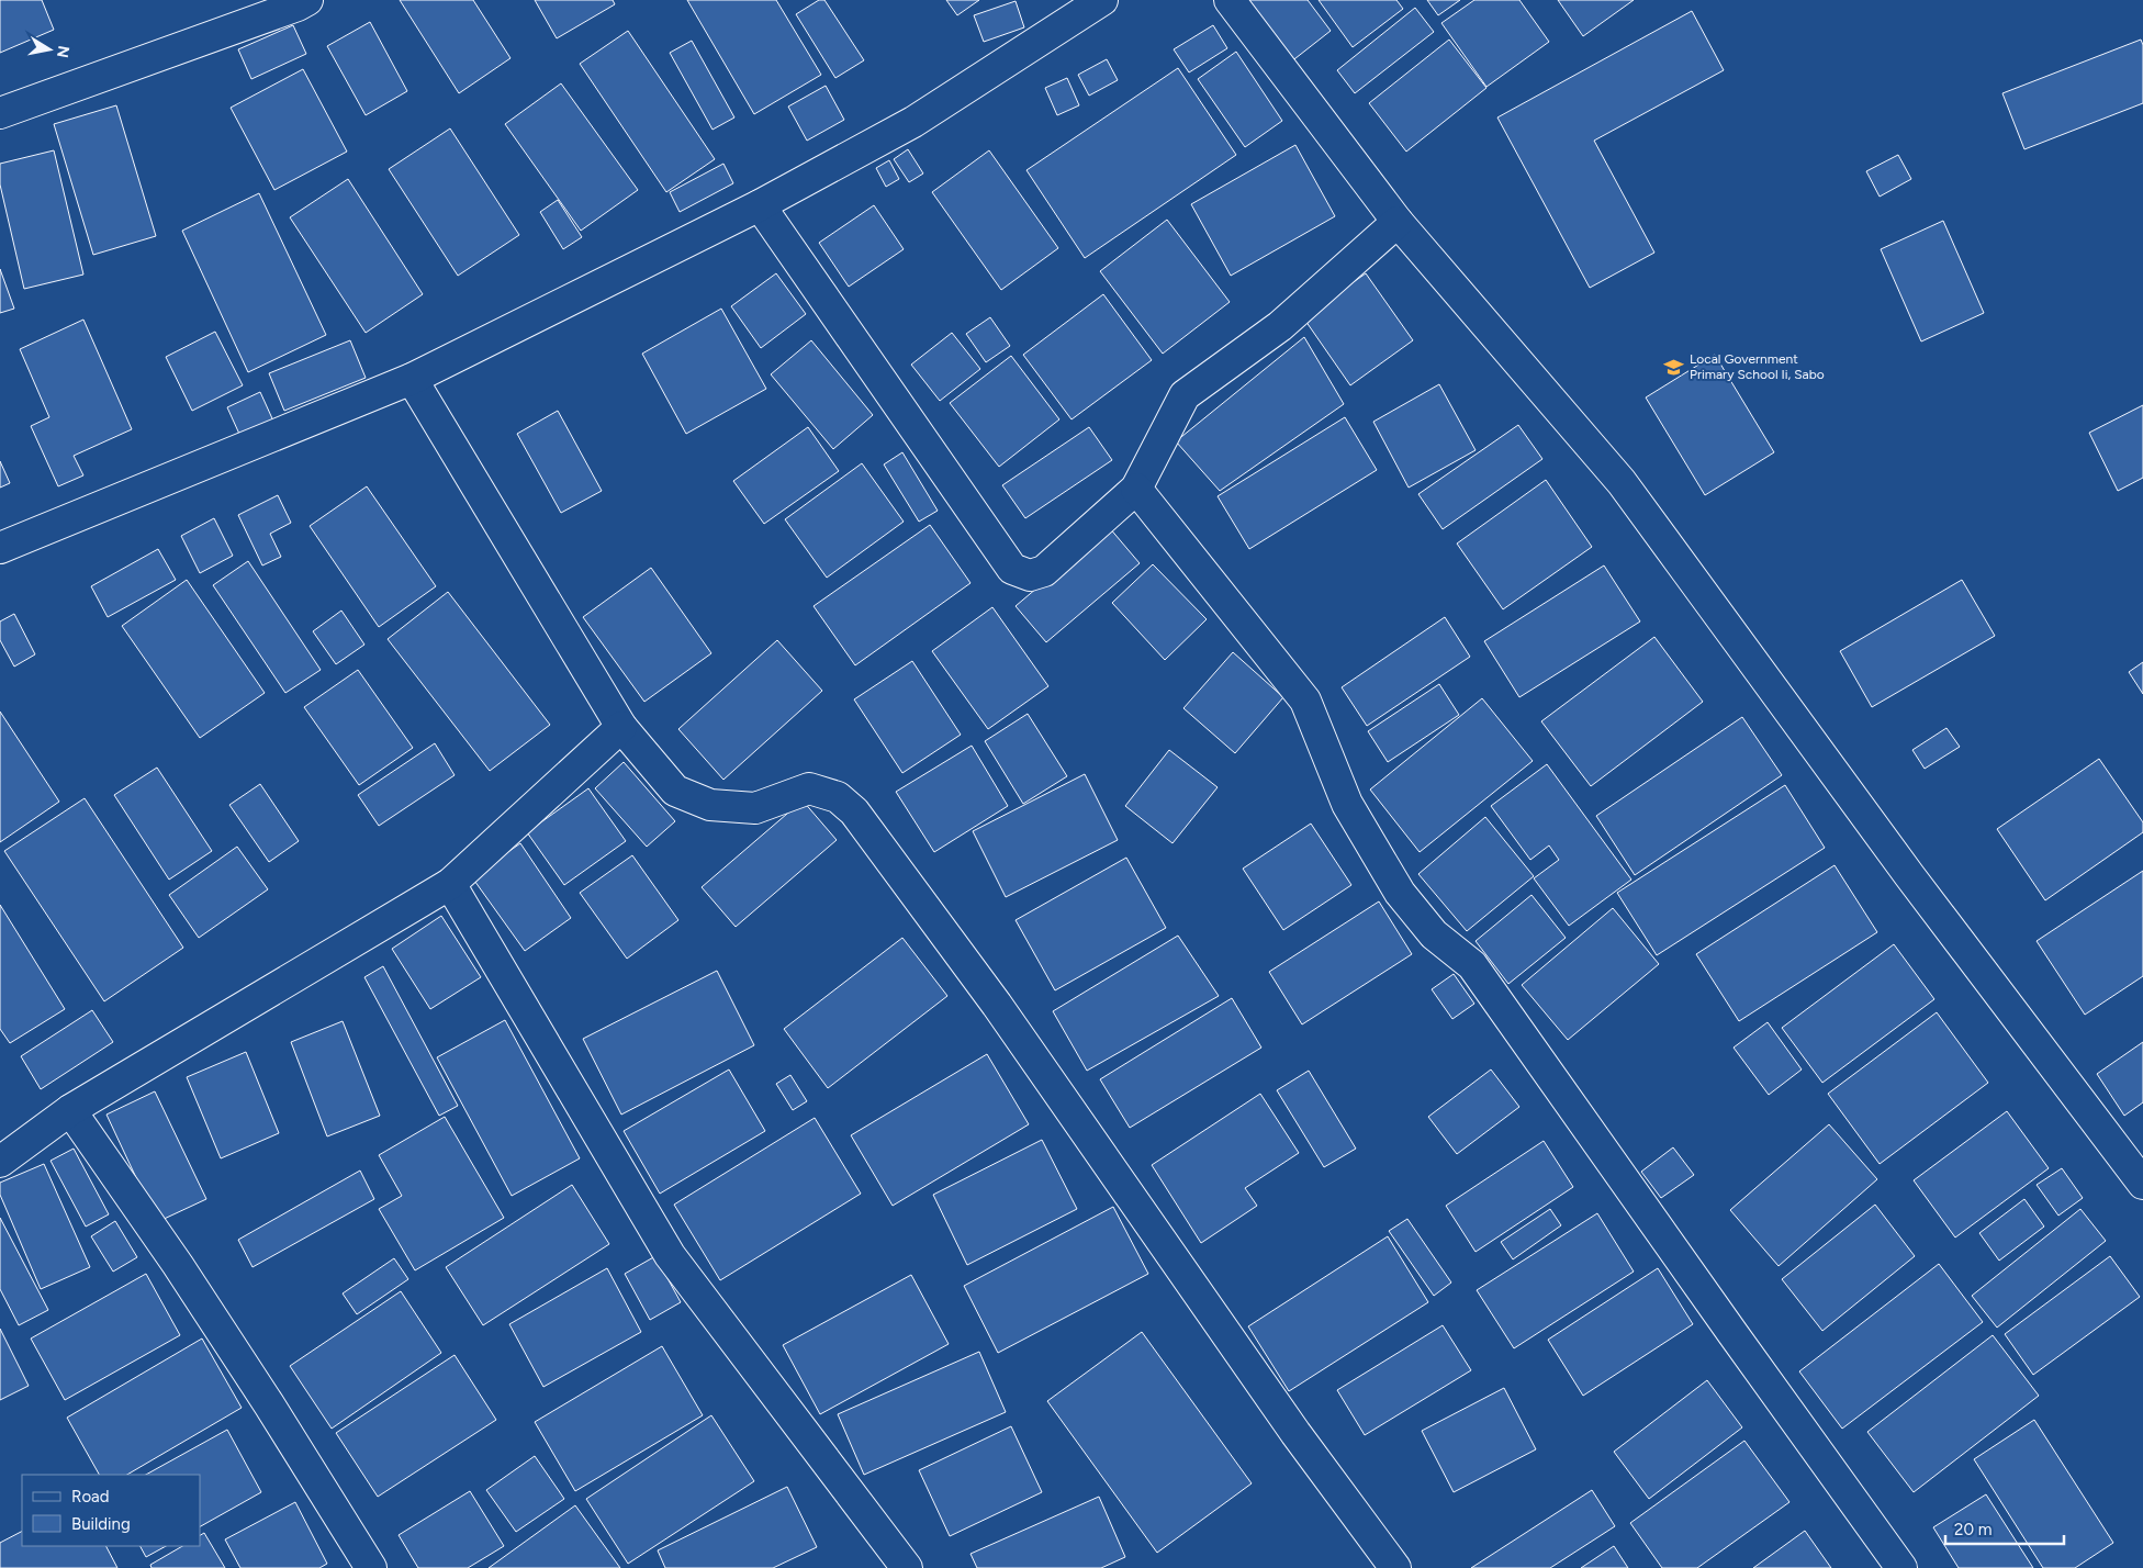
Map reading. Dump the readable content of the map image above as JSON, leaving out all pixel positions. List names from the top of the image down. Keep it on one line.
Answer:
{"places":{"school or university":["Local Government Primary School Ii, Sabo"]},"legend":["Road","Building"],"scale_bar":"20 m","north":"right"}
